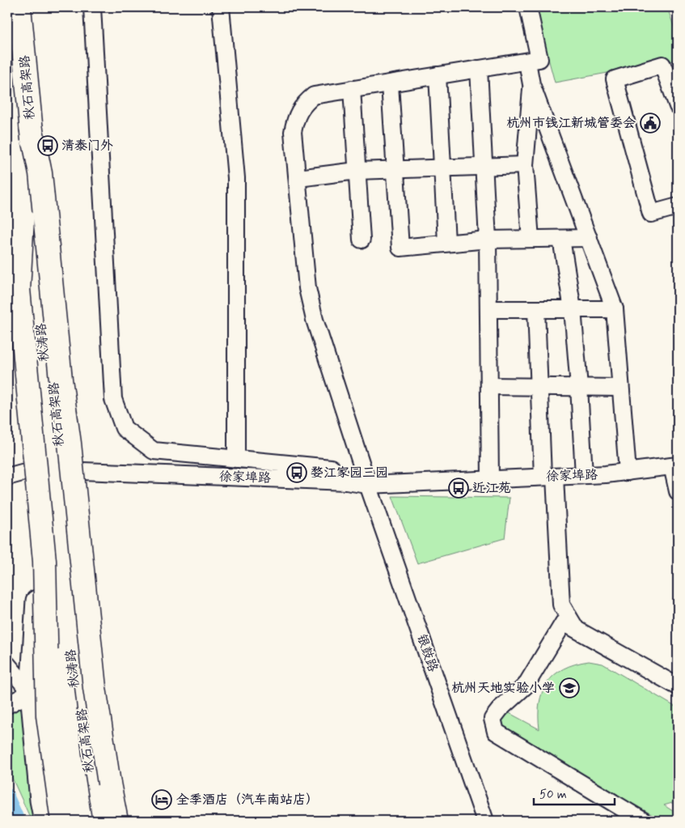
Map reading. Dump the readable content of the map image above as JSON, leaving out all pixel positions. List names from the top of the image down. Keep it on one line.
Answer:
{"streets":{"highway":["秋石高架路"],"main road":["秋涛路"],"street":["徐家埠路","银鼓路"]},"crossings":[["秋石高架路","秋涛路"],["秋涛路","徐家埠路"],["徐家埠路","银鼓路"]],"places":{"public building":["杭州市钱江新城管委会"],"bus stop":["清泰门外","婺江家园三园","近江苑"],"school or university":["杭州天地实验小学"],"hotel":["全季酒店（汽车南站店）"]},"scale_bar":"50 m"}
